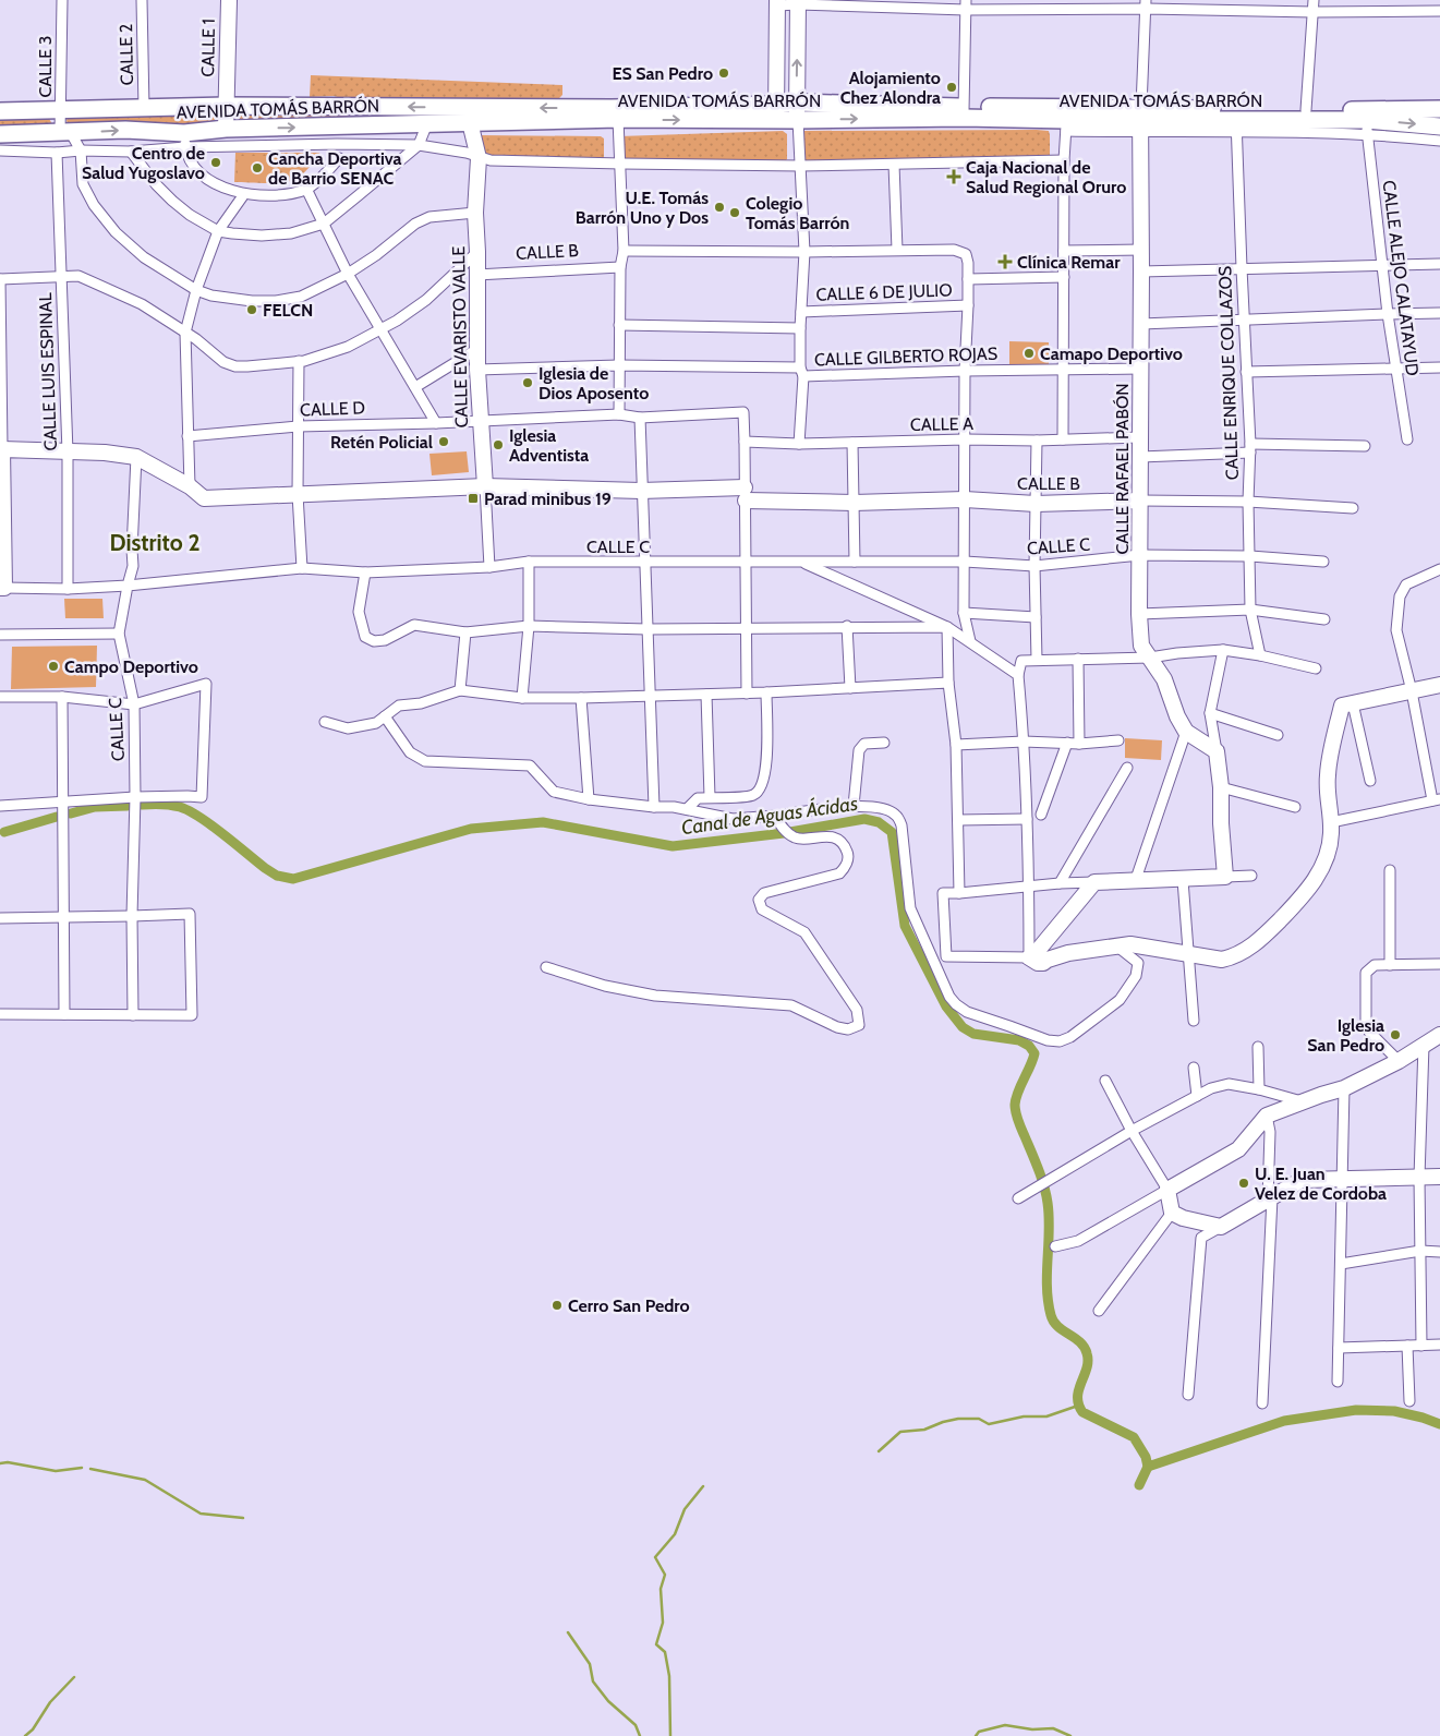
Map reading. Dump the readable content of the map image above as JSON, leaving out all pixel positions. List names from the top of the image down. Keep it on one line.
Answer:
{"streets":{"main road":["AVENIDA TOMÁS BARRÓN"],"street":["CALLE 1","CALLE 2","CALLE 3","CALLE B","CALLE ALEJO CALATAYUD","CALLE 6 DE JULIO","CALLE EVARISTO VALLE","CALLE GILBERTO ROJAS","CALLE LUIS ESPINAL","CALLE ENRIQUE COLLAZOS","CALLE D","CALLE A","CALLE RAFAEL PABÓN","CALLE C"]},"crossings":[["CALLE 1","AVENIDA TOMÁS BARRÓN"],["CALLE 2","AVENIDA TOMÁS BARRÓN"],["CALLE 3","AVENIDA TOMÁS BARRÓN"],["AVENIDA TOMÁS BARRÓN","CALLE ALEJO CALATAYUD"],["AVENIDA TOMÁS BARRÓN","CALLE EVARISTO VALLE"],["AVENIDA TOMÁS BARRÓN","CALLE ENRIQUE COLLAZOS"],["AVENIDA TOMÁS BARRÓN","CALLE RAFAEL PABÓN"],["CALLE B","CALLE EVARISTO VALLE"],["CALLE B","CALLE ENRIQUE COLLAZOS"],["CALLE B","CALLE RAFAEL PABÓN"],["CALLE EVARISTO VALLE","CALLE GILBERTO ROJAS"],["CALLE EVARISTO VALLE","CALLE D"],["CALLE EVARISTO VALLE","CALLE C"],["CALLE GILBERTO ROJAS","CALLE RAFAEL PABÓN"],["CALLE ENRIQUE COLLAZOS","CALLE C"],["CALLE D","CALLE A"],["CALLE A","CALLE RAFAEL PABÓN"],["CALLE RAFAEL PABÓN","CALLE C"]],"districts":["Distrito 2"],"water":["Canal de Aguas Ácidas"],"places":{"other":["ES San Pedro","Alojamiento Chez Alondra","Centro de Salud Yugoslavo","Cancha Deportiva de Barrio SENAC","U.E. Tomás Barrón Uno y Dos","Colegio Tomás Barrón","FELCN","Camapo Deportivo","Iglesia de Dios Aposento","Retén Policial","Iglesia Adventista","Campo Deportivo","Iglesia San Pedro","U. E. Juan Velez de Cordoba","Cerro San Pedro"],"health":["Caja Nacional de Salud Regional Oruro","Clínica Remar"],"transit":["Parad minibus 19"]}}
